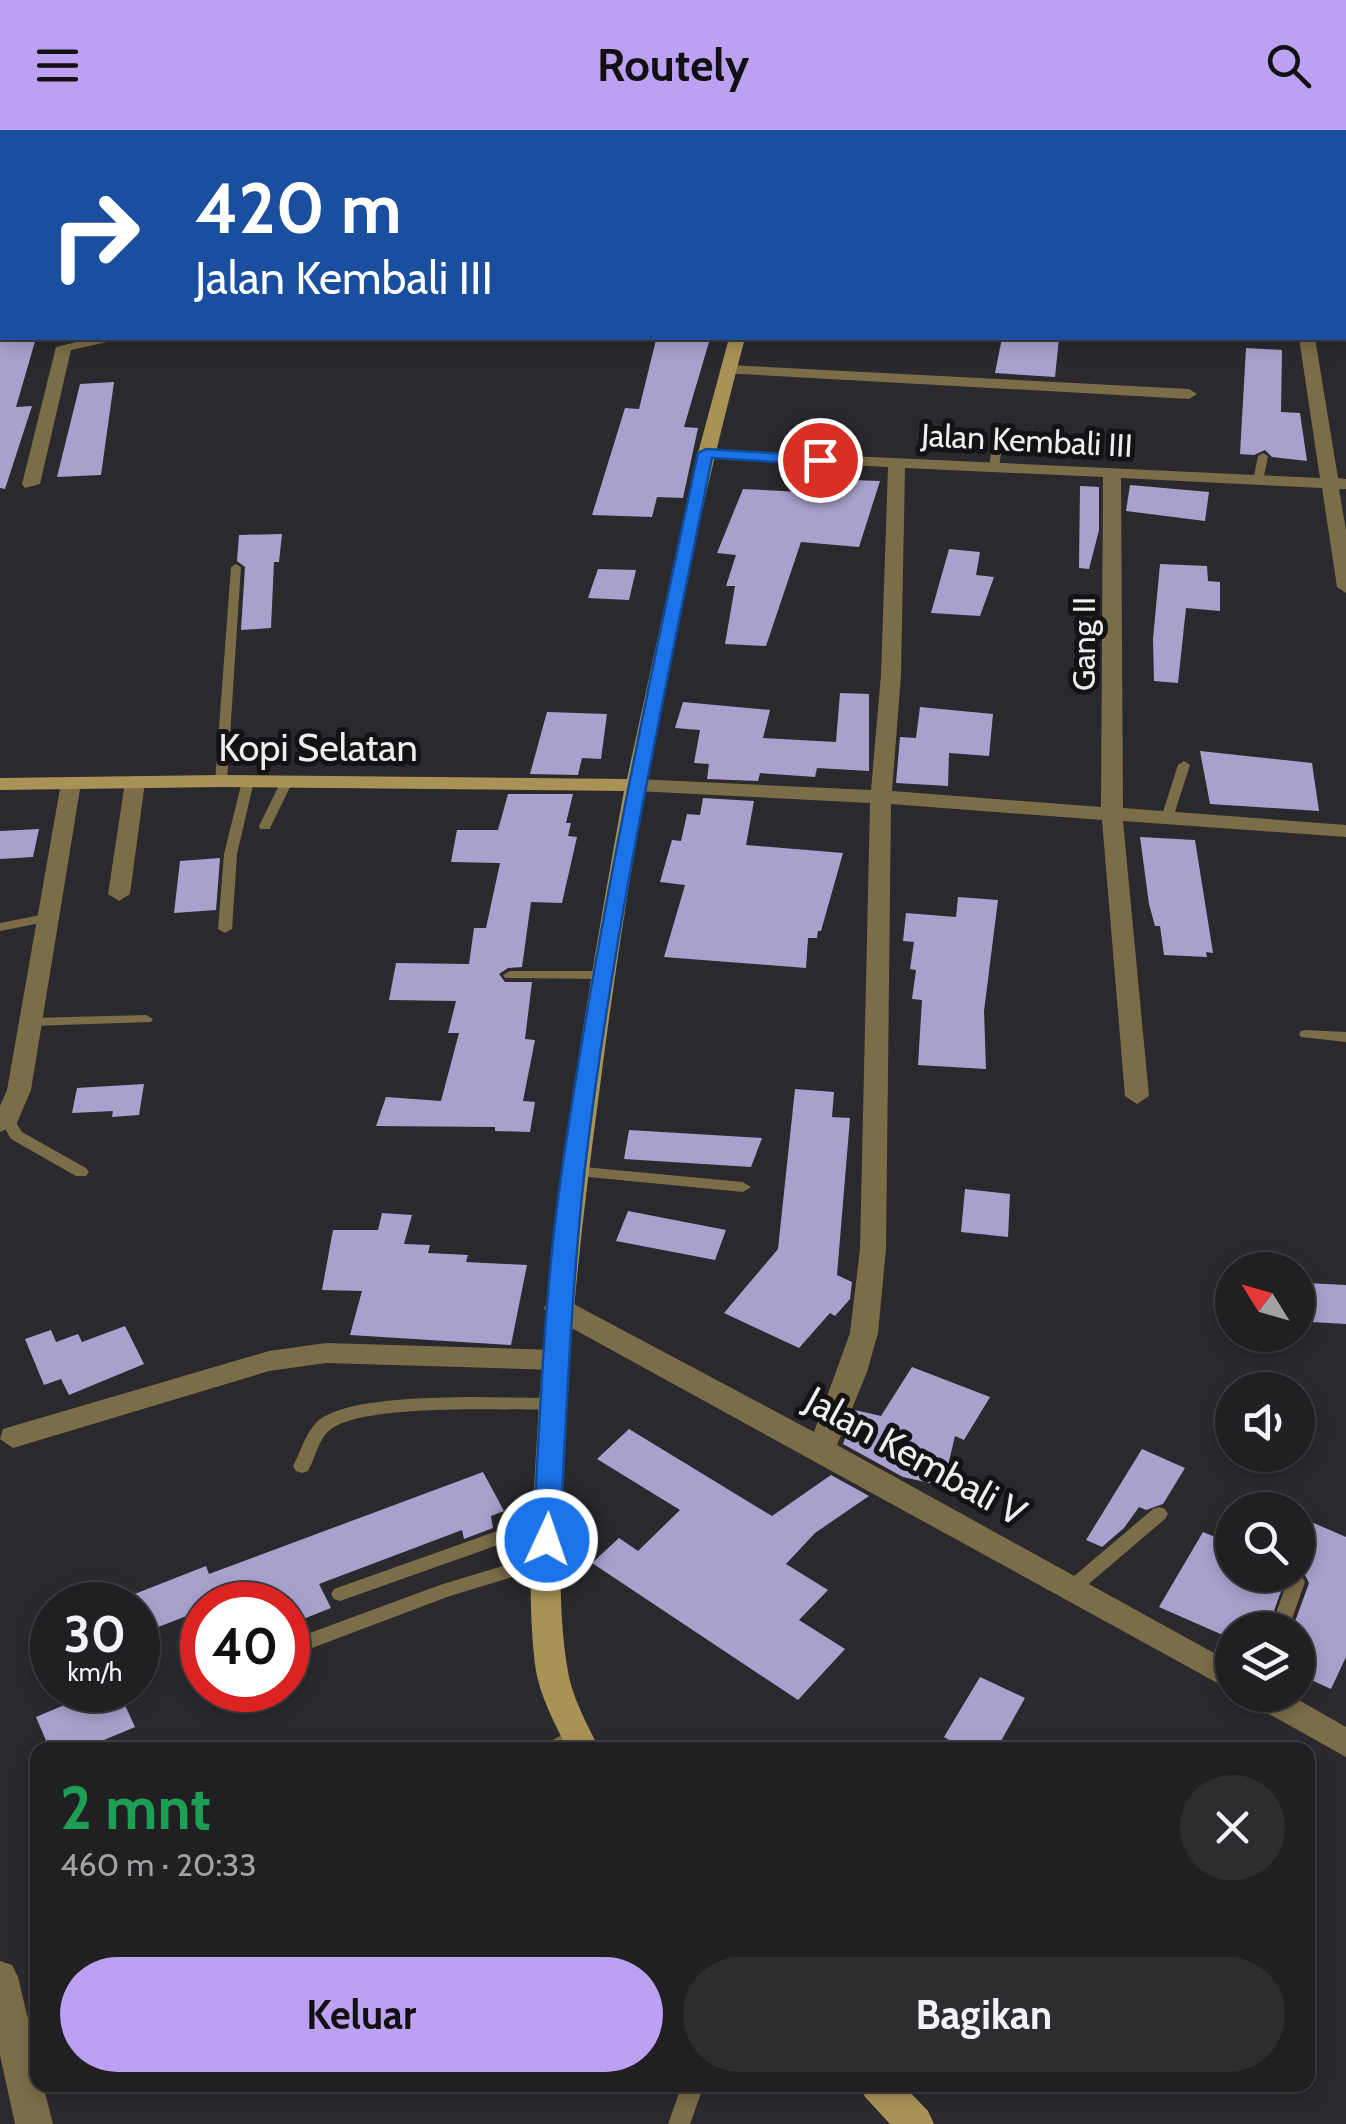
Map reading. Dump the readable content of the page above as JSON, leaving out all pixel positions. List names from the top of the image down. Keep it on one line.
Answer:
{"streets":{"street":["Jalan Kembali III","Gang II","Kopi Selatan","Jalan Kembali V"]},"crossings":[["Jalan Kembali III","Gang II"]],"north":"top left","page":{"header":"Routely","turn":["420 m","Jalan Kembali III"],"speed":"30 km/h","limit":"40","heading":["2 mnt","460 m · 20:33"],"buttons":["Keluar","Bagikan"]}}
